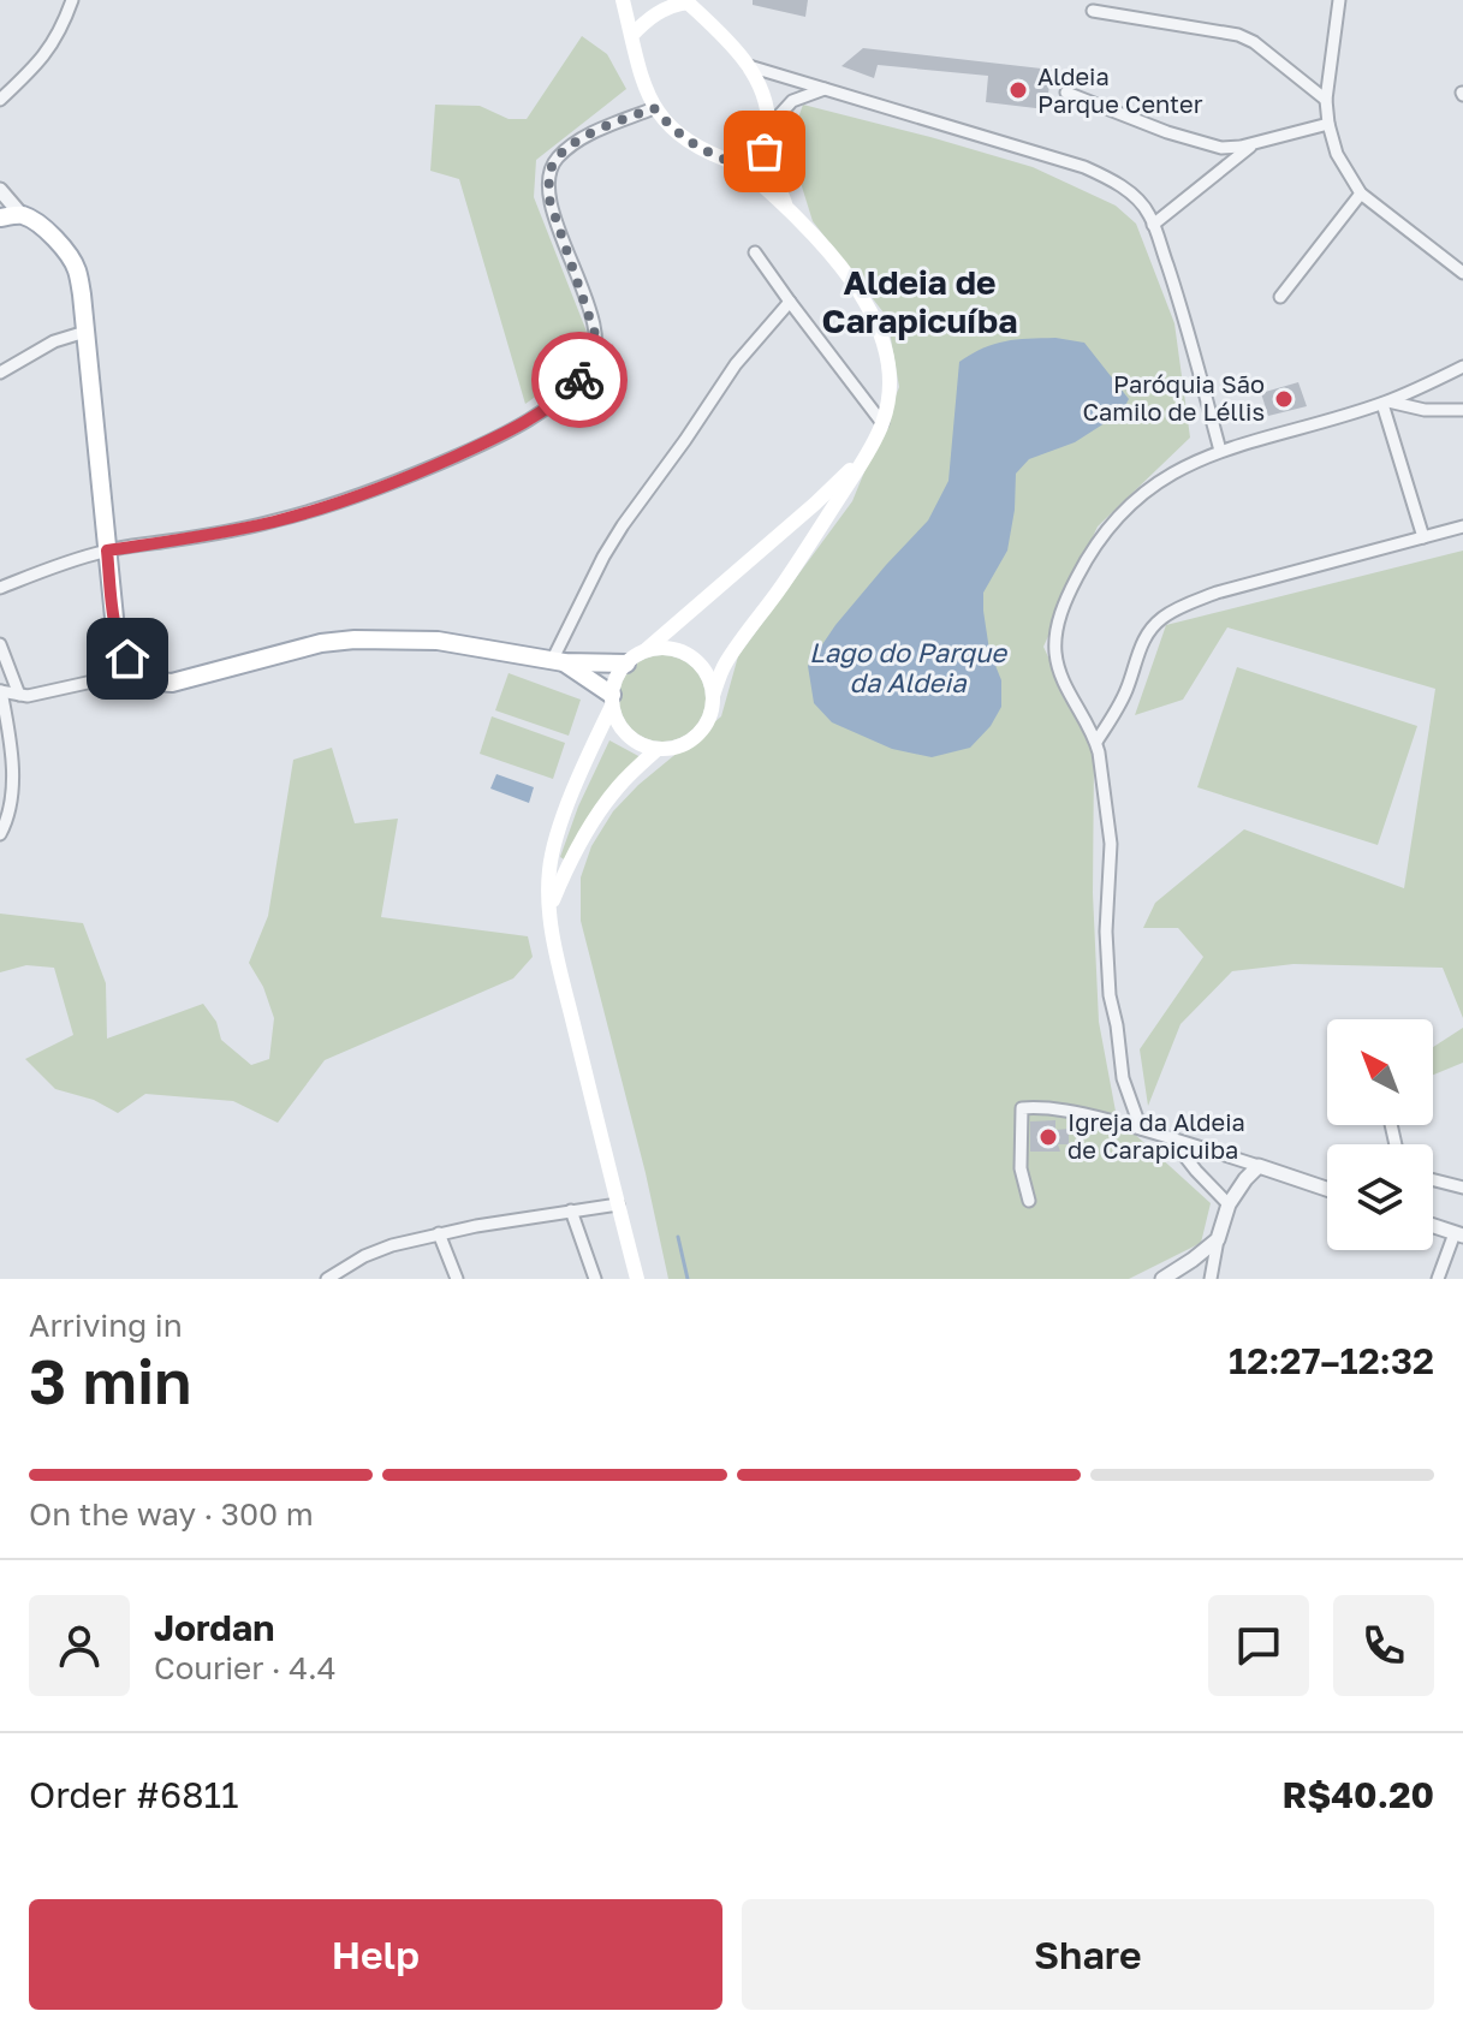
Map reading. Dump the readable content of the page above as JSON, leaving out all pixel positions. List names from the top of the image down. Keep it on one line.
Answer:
{"districts":["Aldeia de Carapicuíba"],"water":["Lago do Parque da Aldeia"],"places":["Aldeia Parque Center","Paróquia São Camilo de Léllis","Igreja da Aldeia de Carapicuiba"],"north":"top left","page":{"heading":["3 min","Arriving in","12:27–12:32"],"panel":["Jordan","Courier · 4.4","Order #6811","R$40.20"],"bar":"On the way · 300 m","buttons":["Help","Share"]}}
